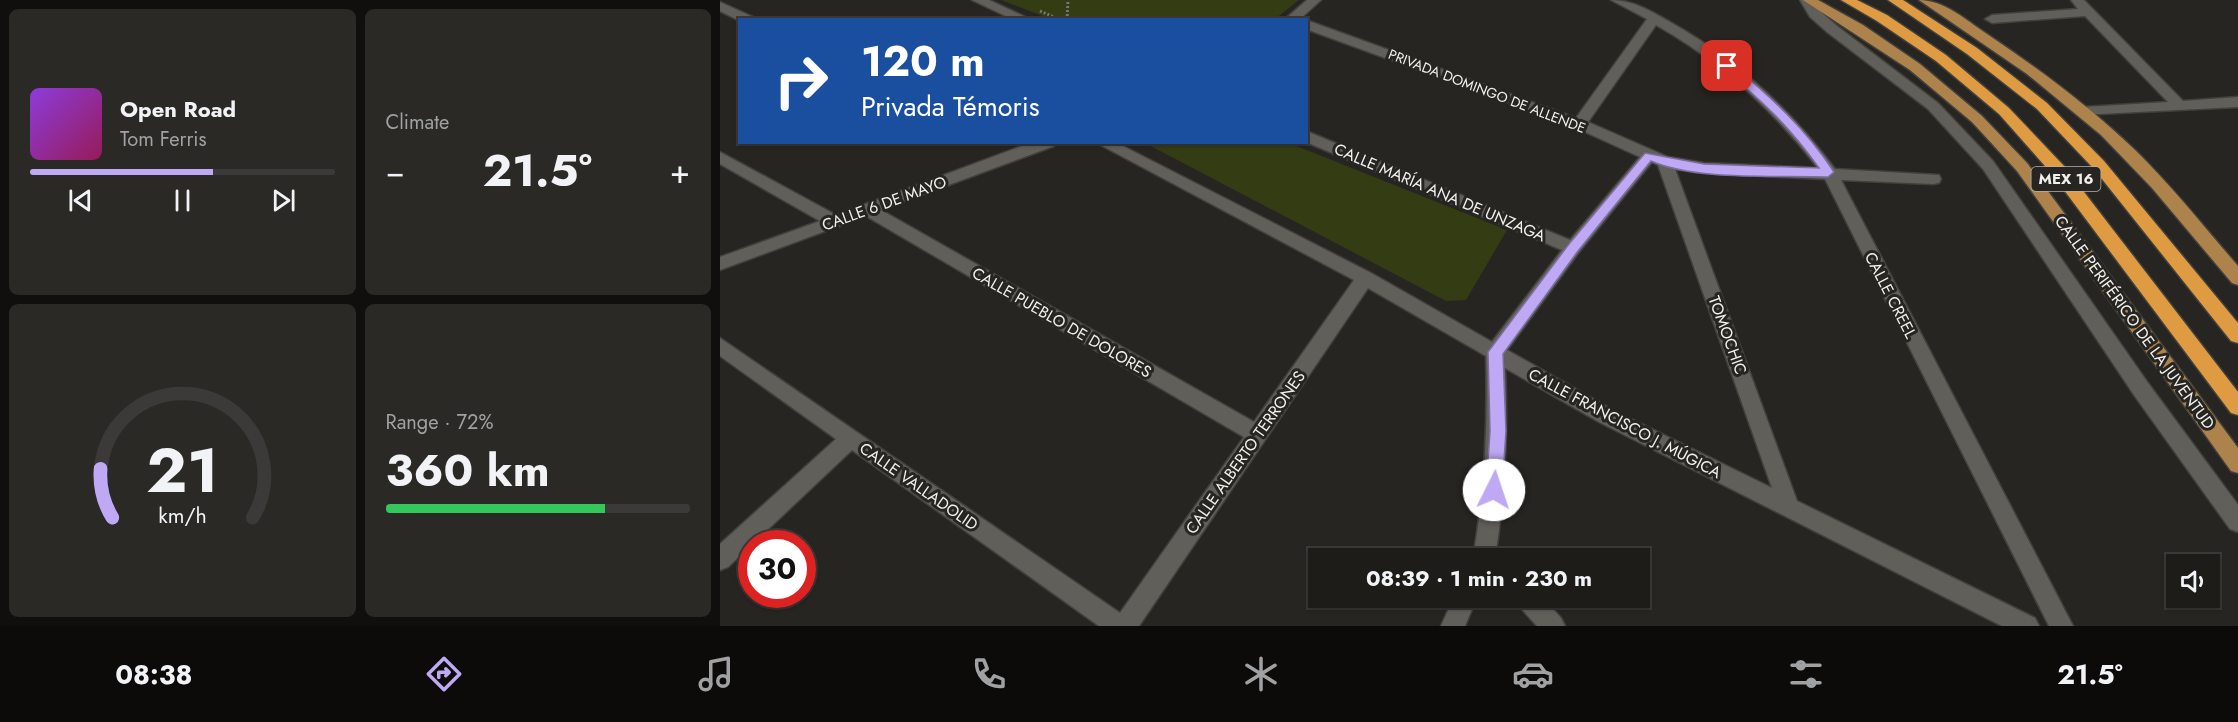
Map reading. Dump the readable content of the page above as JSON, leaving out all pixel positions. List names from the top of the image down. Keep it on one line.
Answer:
{"streets":{"highway":["MEX 16"],"main road":["CALLE PERIFÉRICO DE LA JUVENTUD"],"street":["PRIVADA DOMINGO DE ALLENDE","CALLE MARÍA ANA DE UNZAGA","CALLE 6 DE MAYO","CALLE CREEL","CALLE PUEBLO DE DOLORES","TOMOCHIC","CALLE FRANCISCO J. MÚGICA","CALLE ALBERTO TERRONES","CALLE VALLADOLID"]},"crossings":[["PRIVADA DOMINGO DE ALLENDE","CALLE CREEL"],["PRIVADA DOMINGO DE ALLENDE","TOMOCHIC"],["CALLE 6 DE MAYO","CALLE PUEBLO DE DOLORES"],["CALLE PUEBLO DE DOLORES","CALLE ALBERTO TERRONES"],["TOMOCHIC","CALLE FRANCISCO J. MÚGICA"],["CALLE FRANCISCO J. MÚGICA","CALLE ALBERTO TERRONES"]],"page":{"tile":["Climate",["Range · 72%","360 km"]],"turn":["120 m","Privada Témoris"],"song":["Open Road","Tom Ferris"],"heat":["−","21.5°","+"],"limit":"30","trip":"08:39 · 1 min · 230 m","tabs":["08:38","21.5°"],"gauge":["21","km/h"]}}
